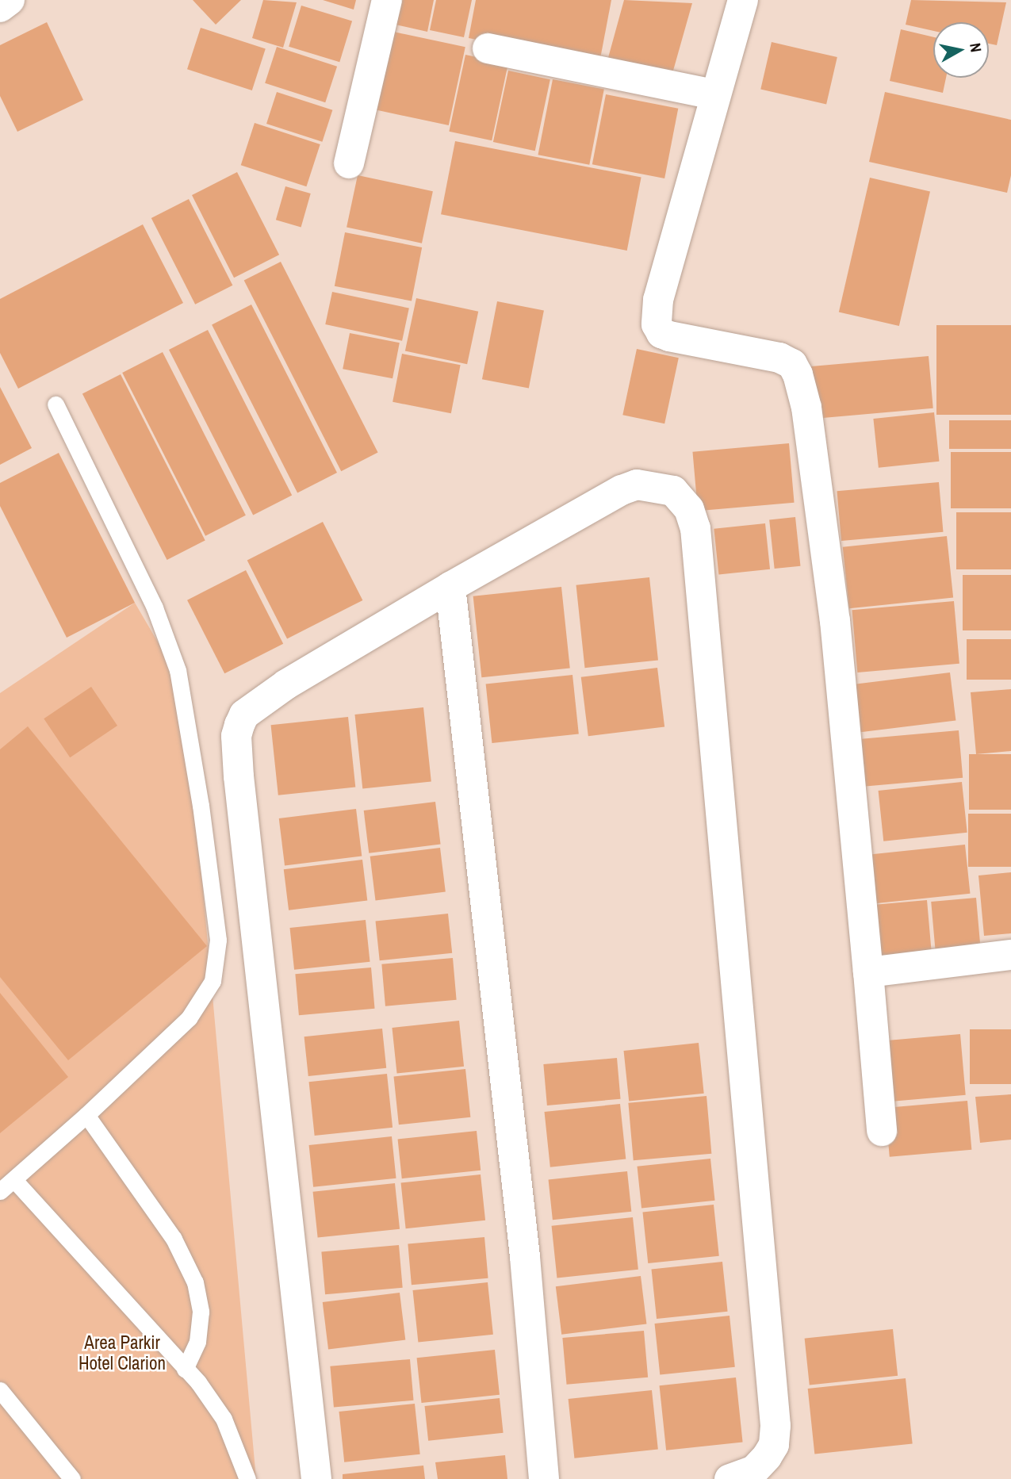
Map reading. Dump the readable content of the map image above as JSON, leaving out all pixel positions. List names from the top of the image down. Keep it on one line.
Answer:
{"parks":["Area Parkir Hotel Clarion"],"north":"right"}
